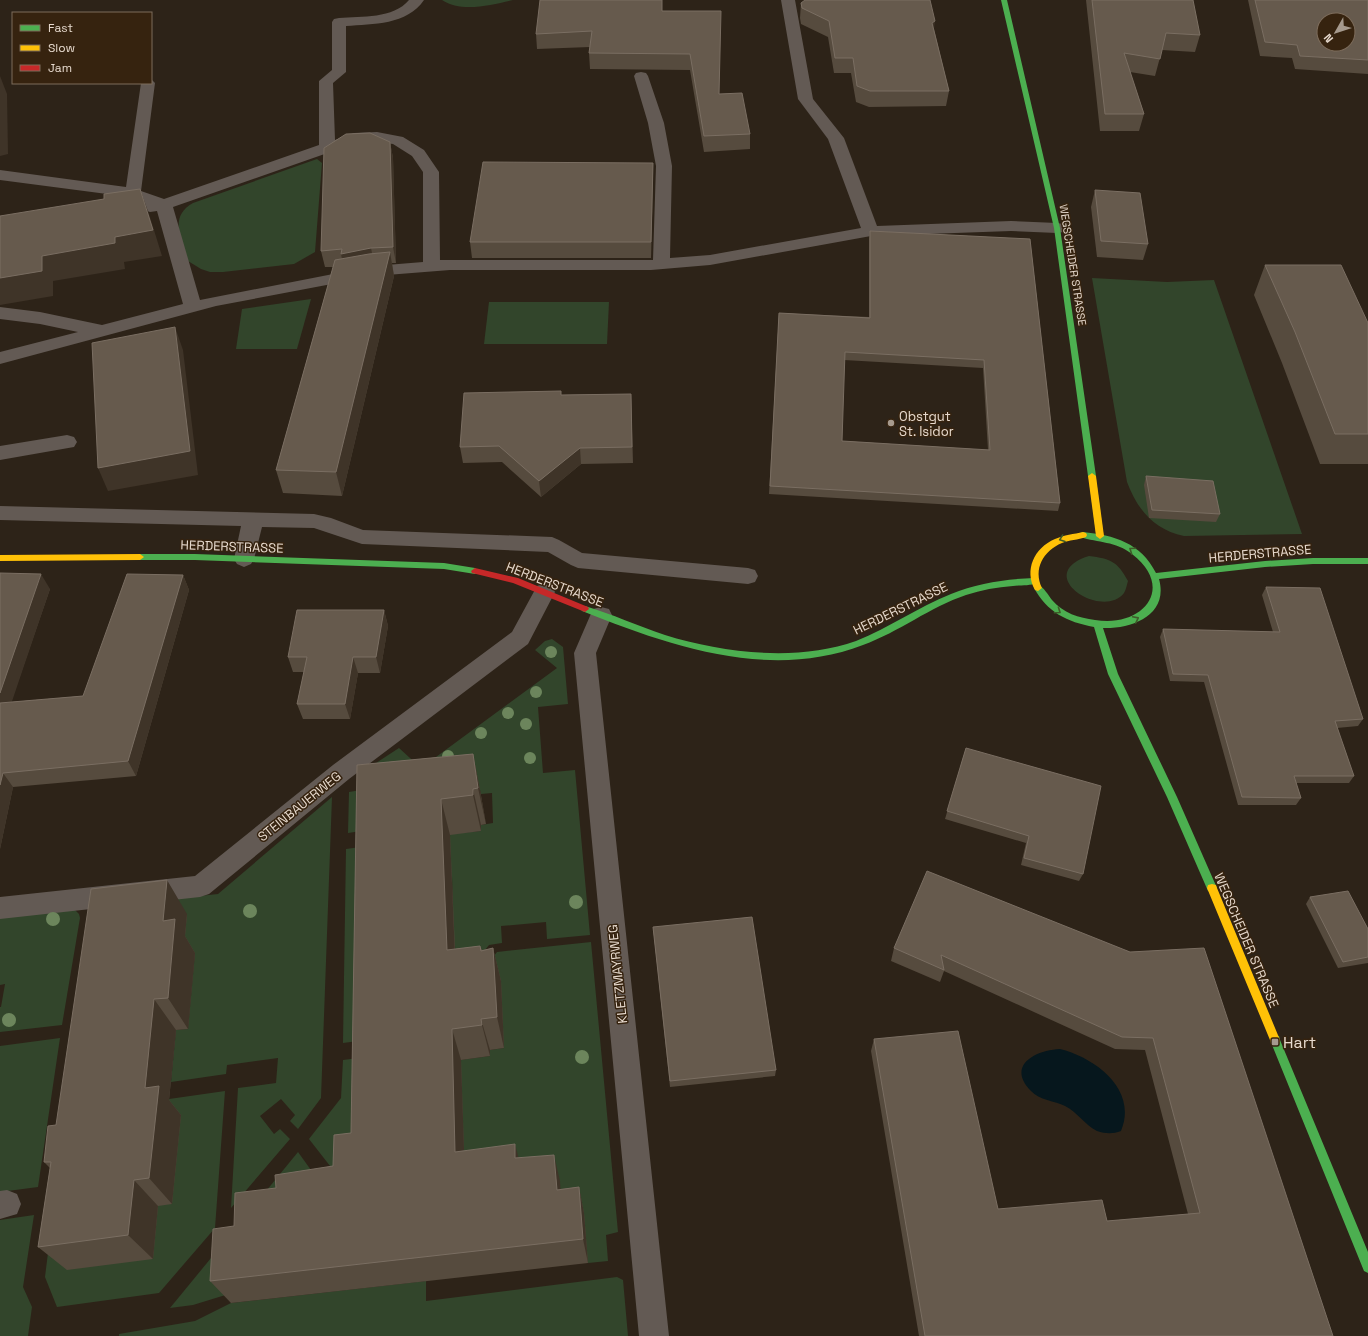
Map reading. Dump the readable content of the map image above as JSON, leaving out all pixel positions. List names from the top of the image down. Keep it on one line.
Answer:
{"streets":{"street":["WEGSCHEIDER STRASSE","HERDERSTRASSE","STEINBAUERWEG","KLETZMAYRWEG"]},"crossings":[["WEGSCHEIDER STRASSE","HERDERSTRASSE"],["HERDERSTRASSE","STEINBAUERWEG"],["HERDERSTRASSE","KLETZMAYRWEG"]],"places":{"other":["Obstgut St. Isidor"],"transit":["Hart"]},"legend":["Fast","Slow","Jam"],"north":"bottom left"}
